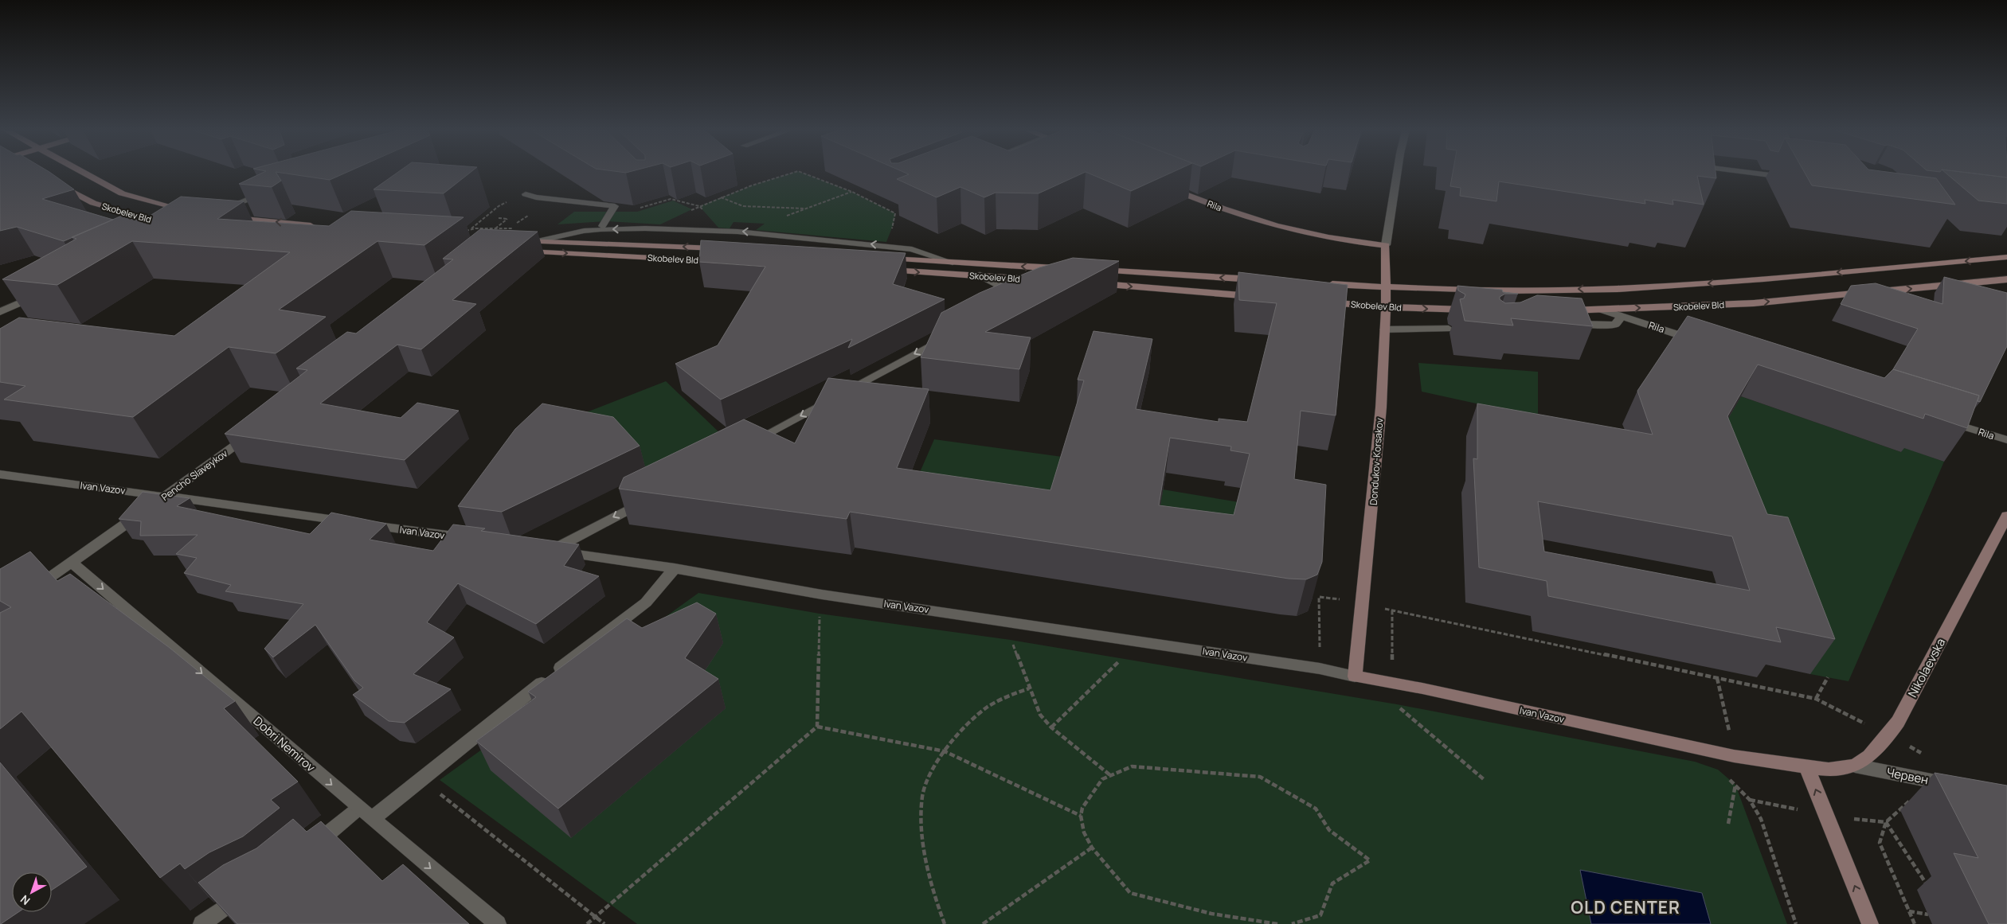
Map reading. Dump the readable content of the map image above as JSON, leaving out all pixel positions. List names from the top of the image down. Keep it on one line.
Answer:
{"streets":{"main road":["Rila","Skobelev Bld","Dondukov-Korsakov","Ivan Vazov","Nikolaevska"],"street":["Pencho Slaveykov","Dobri Nemirov","Червен"]},"crossings":[["Rila","Skobelev Bld"],["Rila","Dondukov-Korsakov"],["Skobelev Bld","Dondukov-Korsakov"],["Dondukov-Korsakov","Ivan Vazov"],["Pencho Slaveykov","Ivan Vazov"],["Pencho Slaveykov","Dobri Nemirov"],["Ivan Vazov","Nikolaevska"],["Nikolaevska","Червен"]],"one_way":["Dobri Nemirov"],"districts":["OLD CENTER"],"north":"bottom left"}
